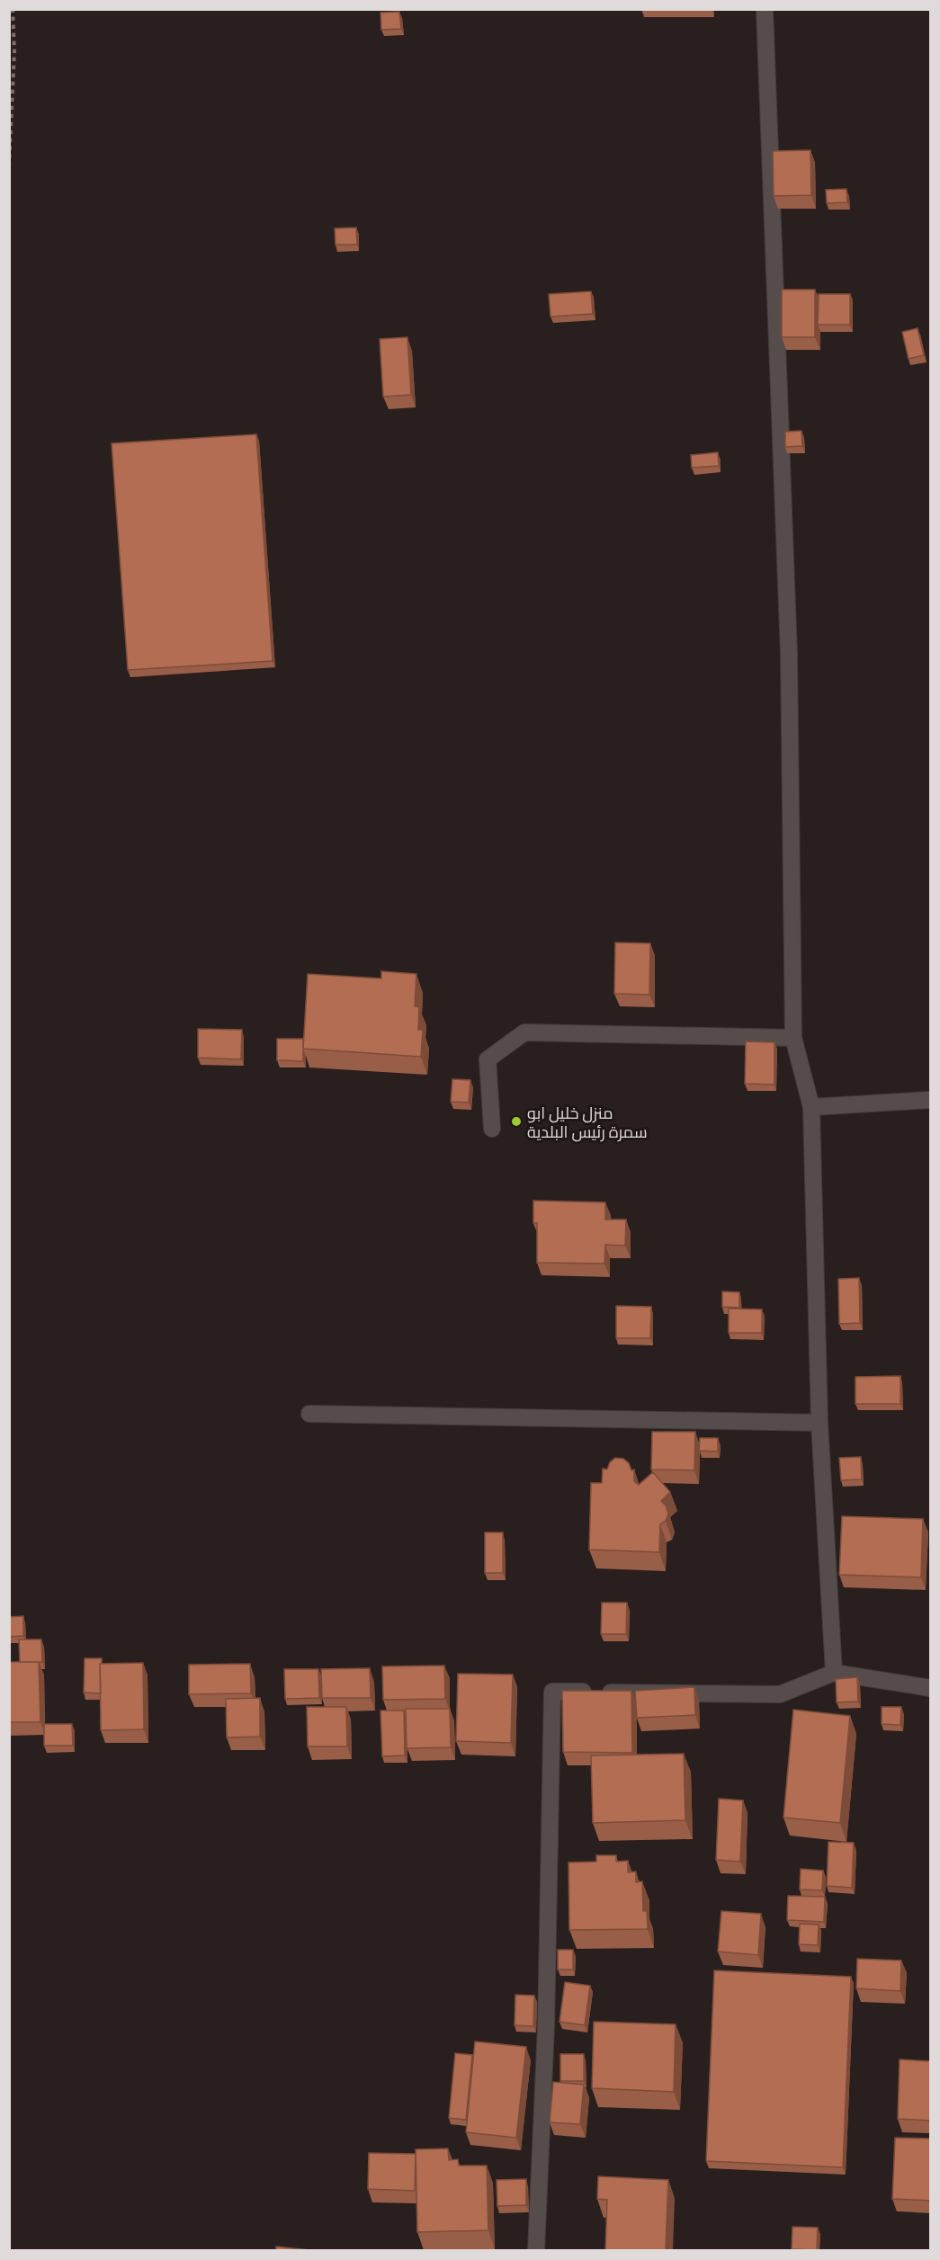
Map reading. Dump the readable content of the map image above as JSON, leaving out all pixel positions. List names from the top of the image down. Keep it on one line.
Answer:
{"places":["منزل خليل ابو سمرة رئيس البلدية"]}
